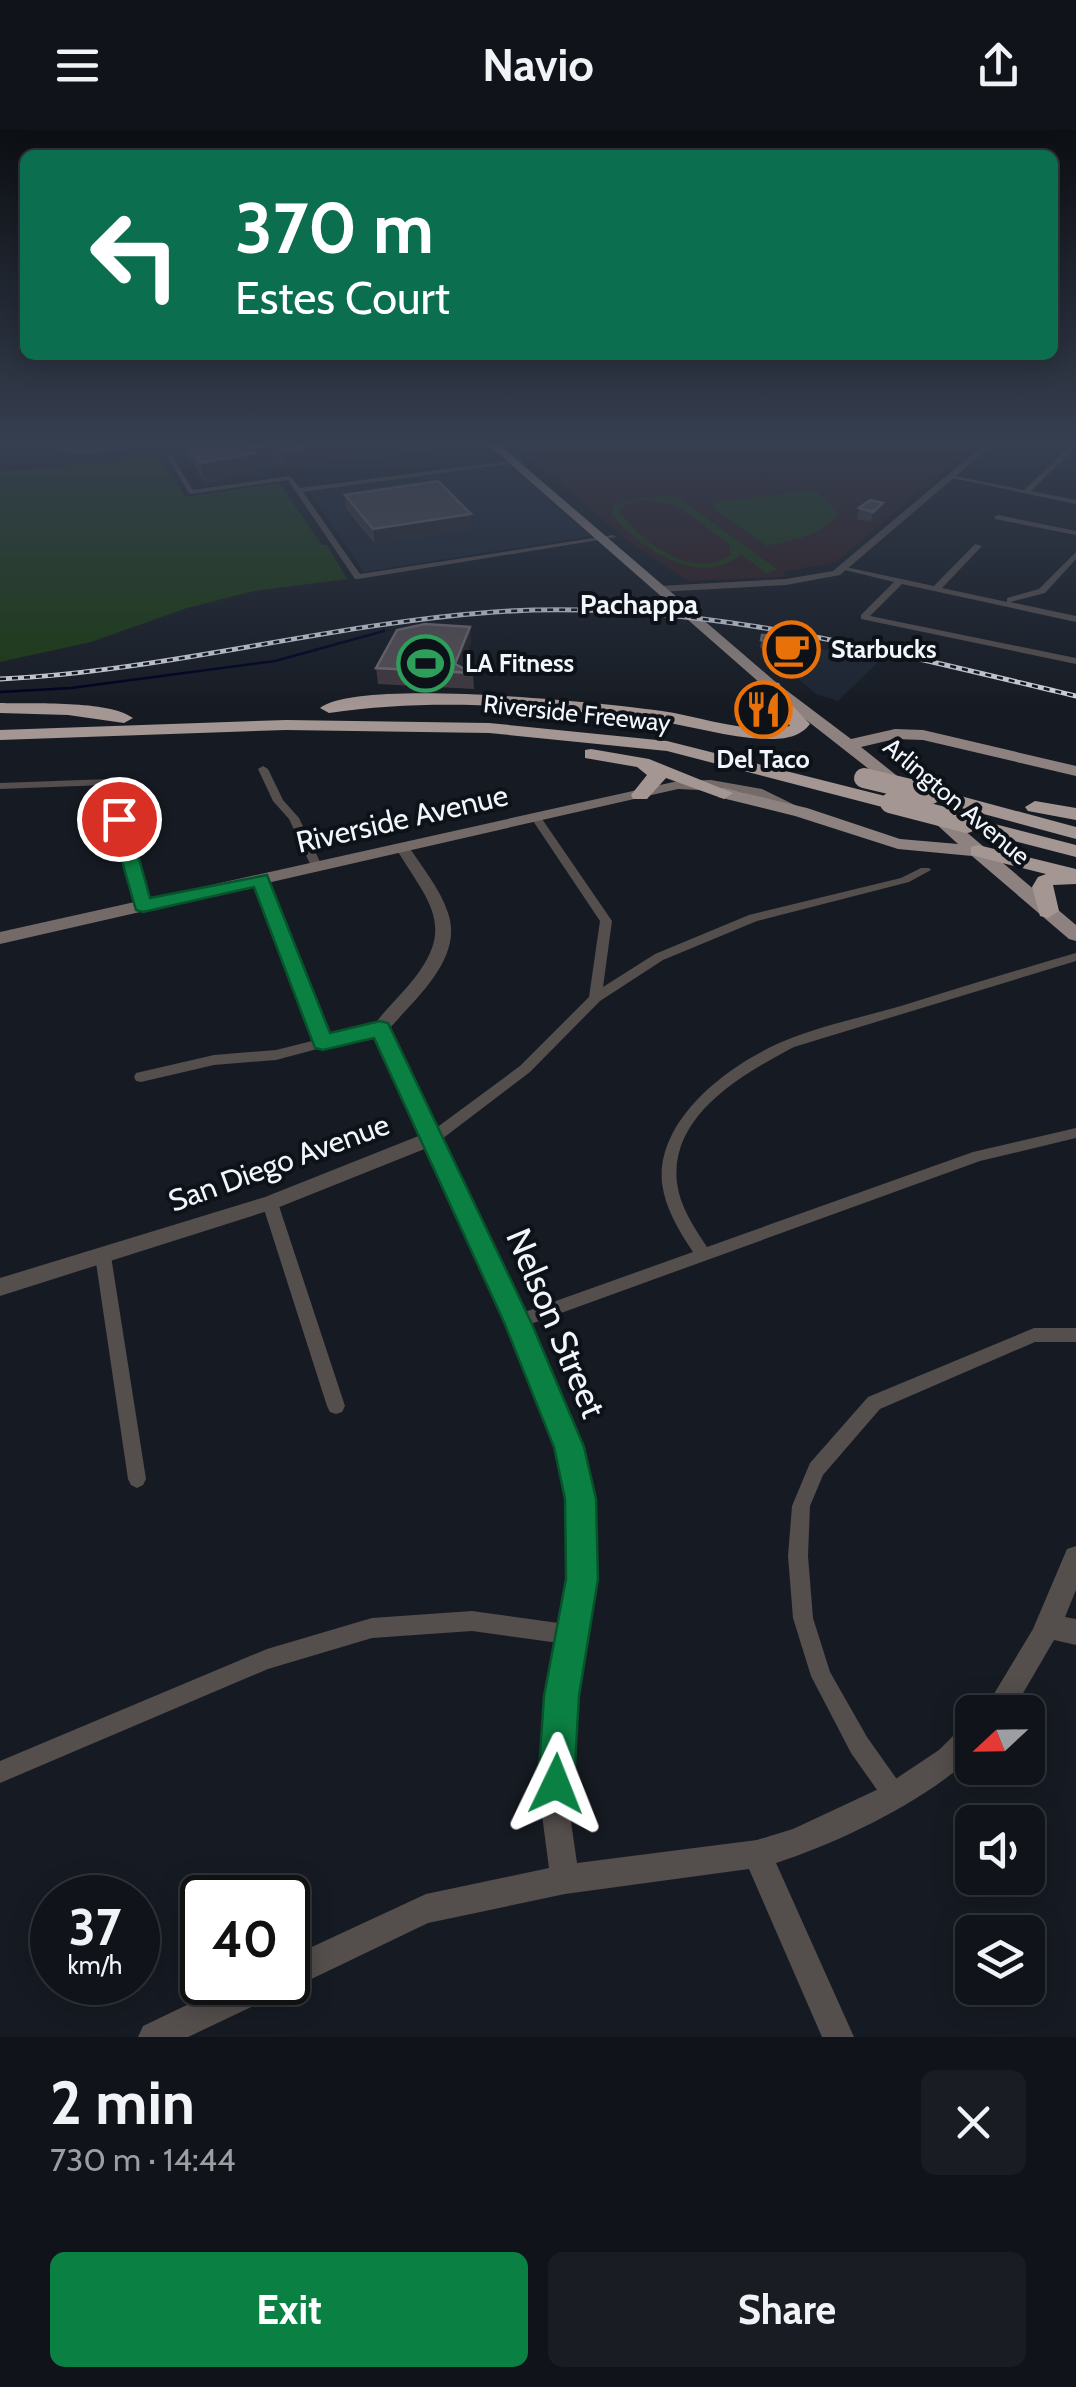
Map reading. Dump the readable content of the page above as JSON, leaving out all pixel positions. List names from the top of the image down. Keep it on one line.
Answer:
{"streets":{"highway":["Riverside Freeway"],"main road":["Arlington Avenue","Riverside Avenue"],"street":["San Diego Avenue","Nelson Street"]},"crossings":[["Riverside Freeway","Arlington Avenue"],["Arlington Avenue","Riverside Avenue"],["San Diego Avenue","Nelson Street"]],"districts":["Pachappa"],"places":{"cafe":["Starbucks"],"sports":["LA Fitness"],"restaurant":["Del Taco"]},"north":"left","page":{"header":"Navio","turn":["370 m","Estes Court"],"speed":"37 km/h","limit":"40","heading":["2 min","730 m · 14:44"],"buttons":["Exit","Share"]}}
